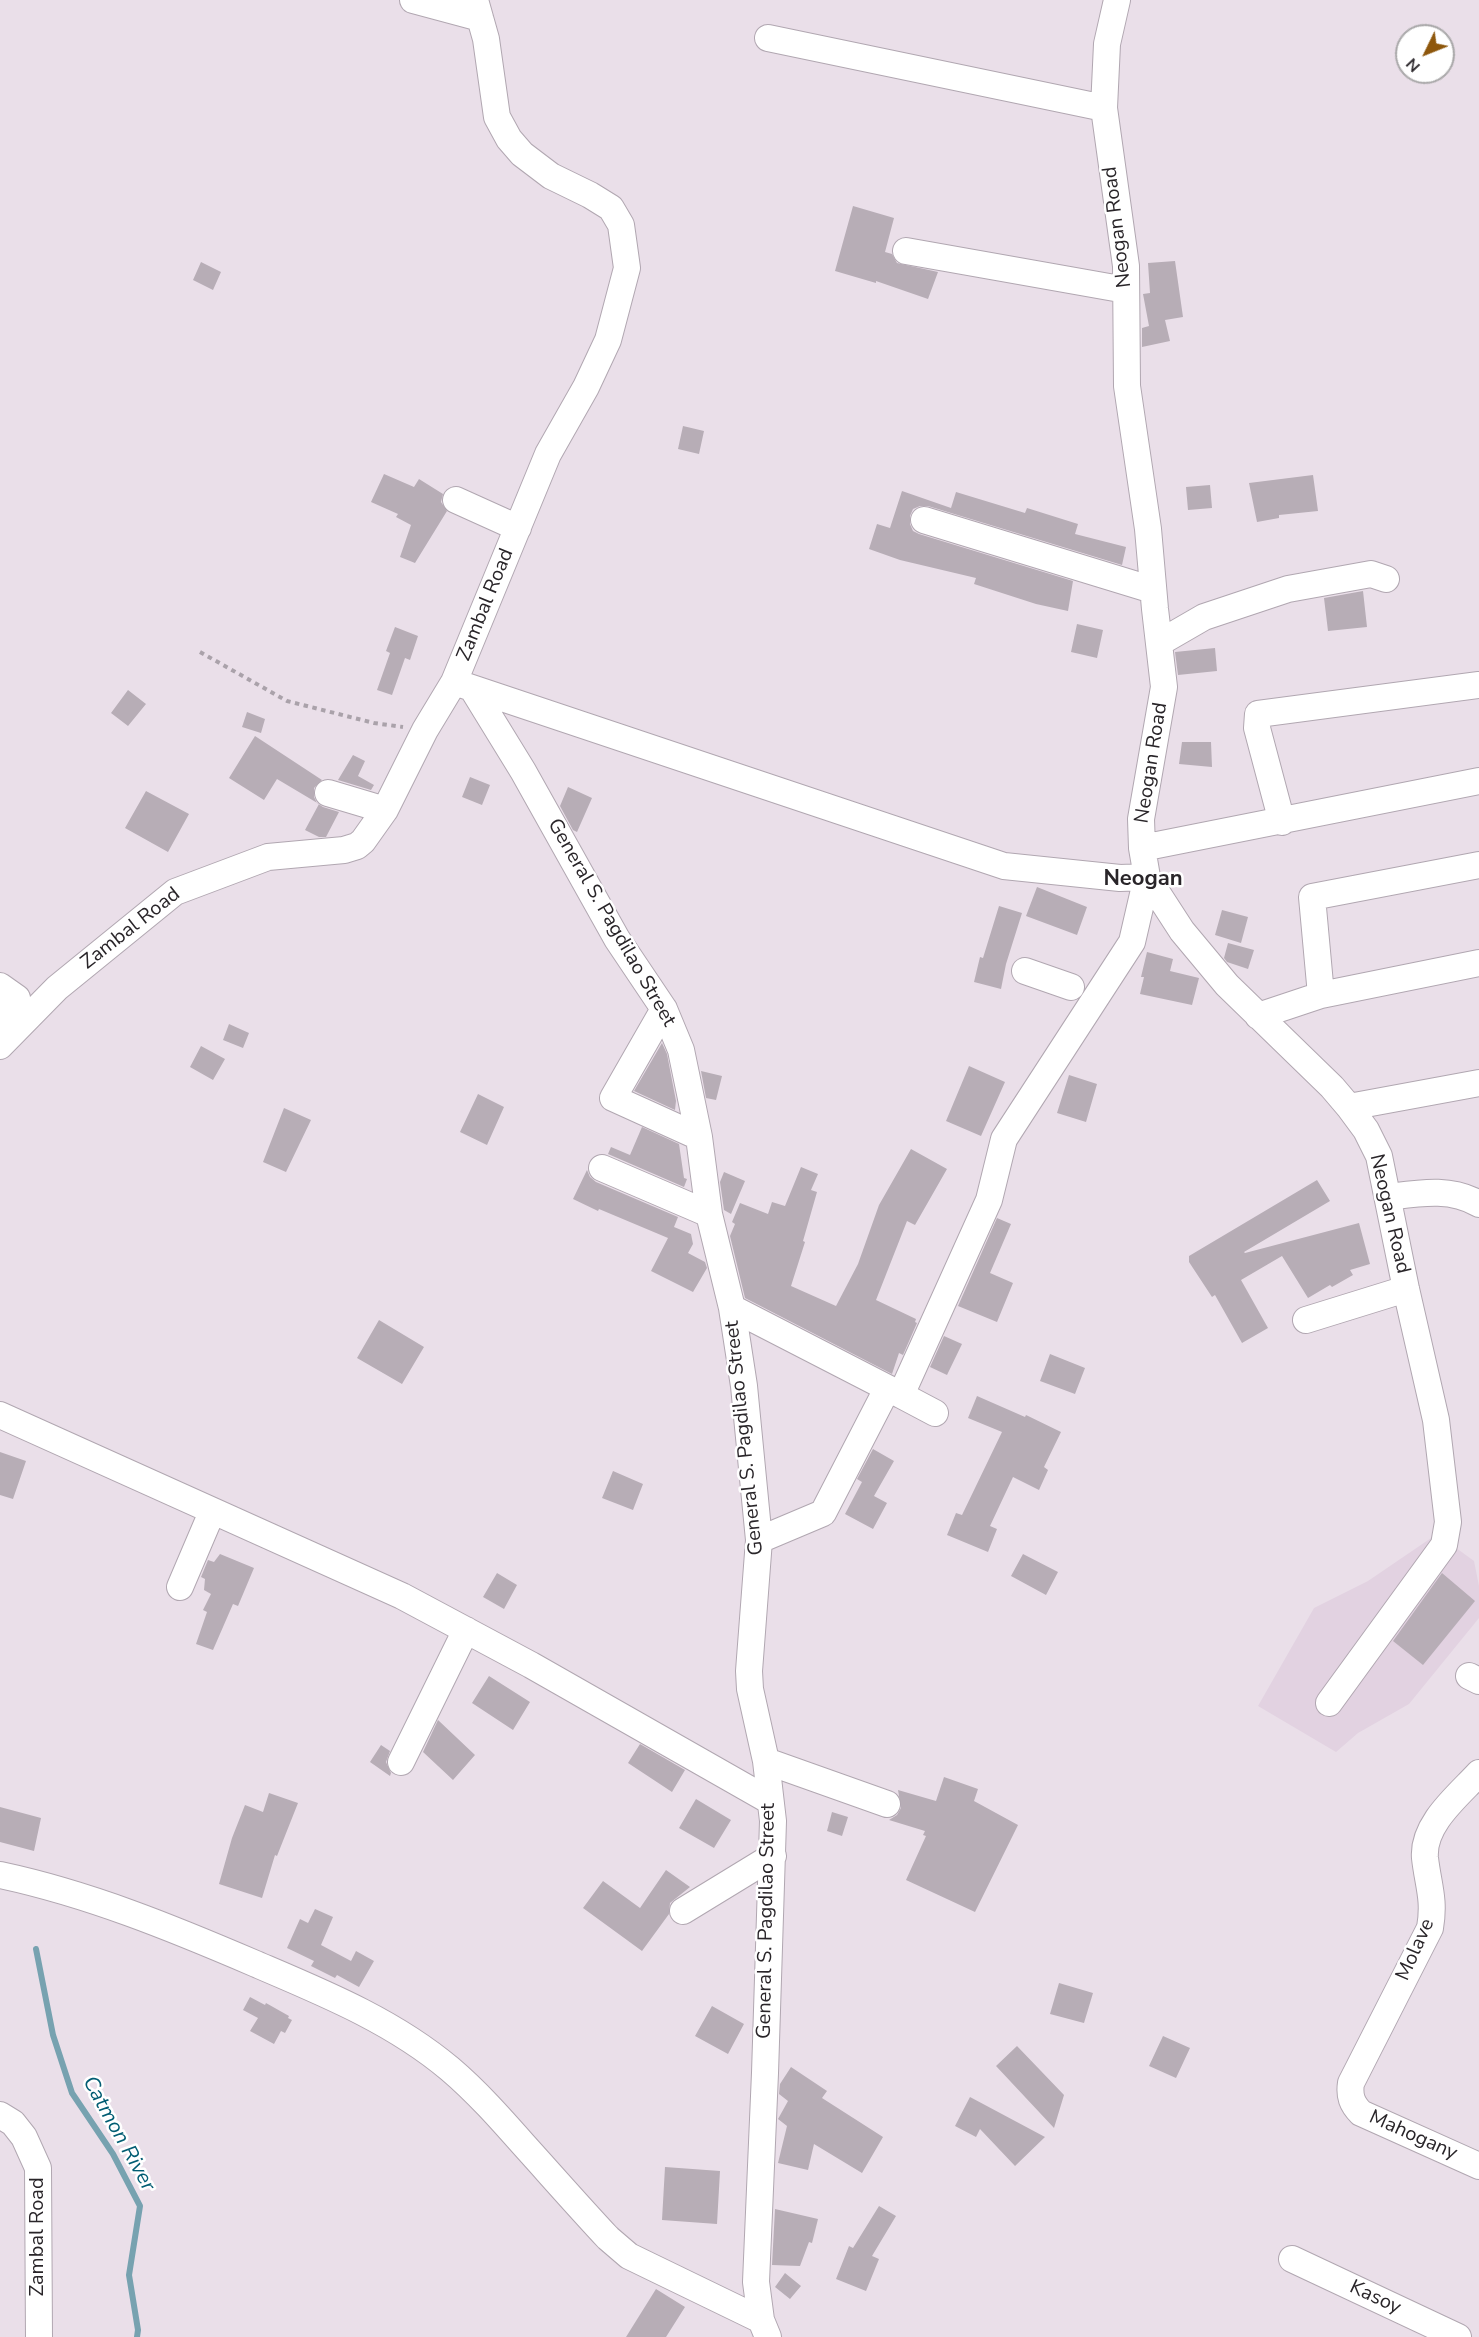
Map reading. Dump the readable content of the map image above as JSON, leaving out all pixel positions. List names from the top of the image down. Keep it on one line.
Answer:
{"streets":{"street":["Neogan Road","Zambal Road","General S. Pagdilao Street","Molave","Mahogany","Kasoy"]},"crossings":[["Zambal Road","General S. Pagdilao Street"],["Molave","Mahogany"]],"districts":["Neogan"],"water":["Catmon River"],"north":"bottom left"}
